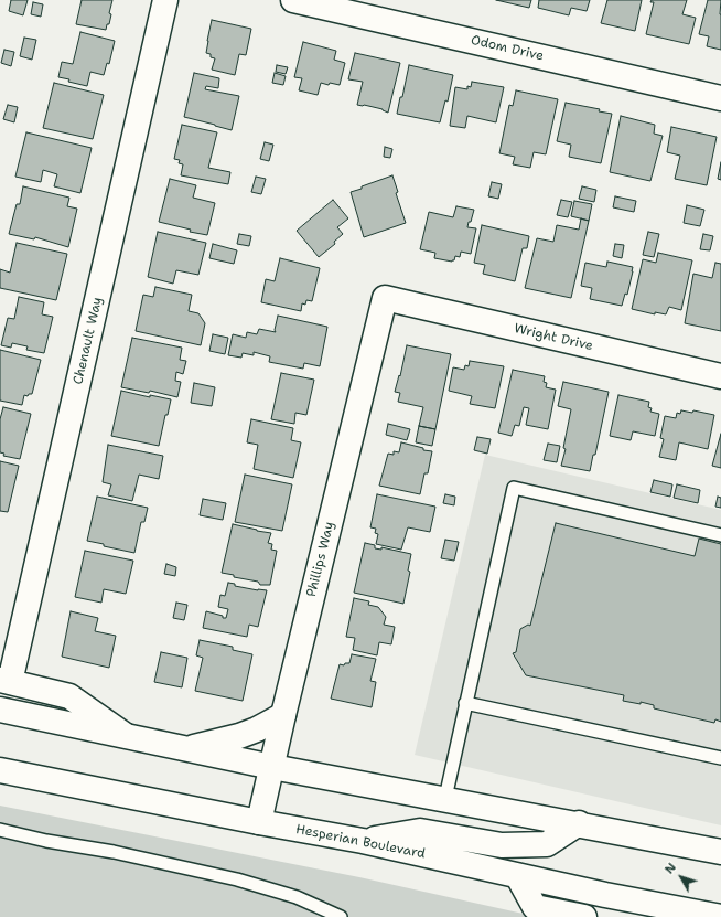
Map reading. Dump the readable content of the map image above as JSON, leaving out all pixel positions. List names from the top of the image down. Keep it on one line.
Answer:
{"streets":{"street":["Odom Drive","Wright Drive","Chenault Way","Phillips Way","Hesperian Boulevard"]},"crossings":[["Wright Drive","Phillips Way"],["Phillips Way","Hesperian Boulevard"]],"north":"top left"}
